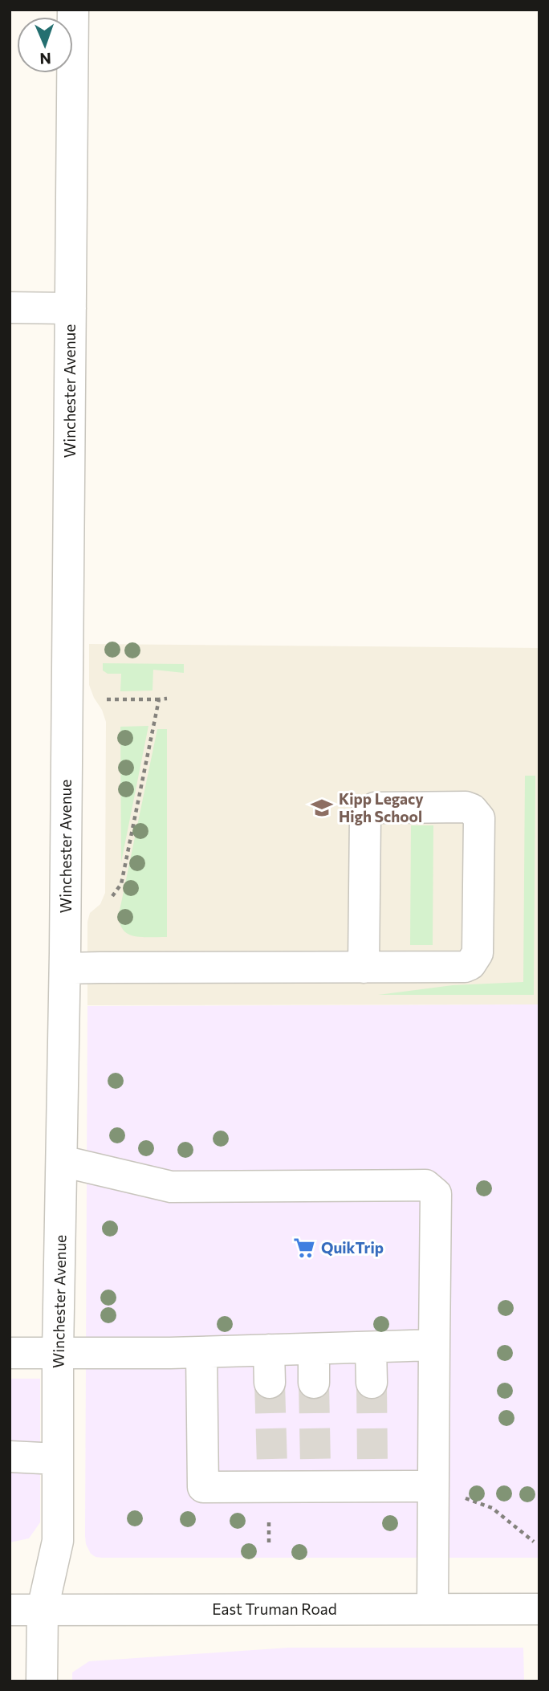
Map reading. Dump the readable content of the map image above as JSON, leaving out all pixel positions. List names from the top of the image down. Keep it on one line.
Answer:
{"streets":{"street":["Winchester Avenue","East Truman Road"]},"crossings":[["Winchester Avenue","East Truman Road"]],"places":{"school or university":["Kipp Legacy High School"],"supermarket":["QuikTrip"]},"north":"bottom"}
